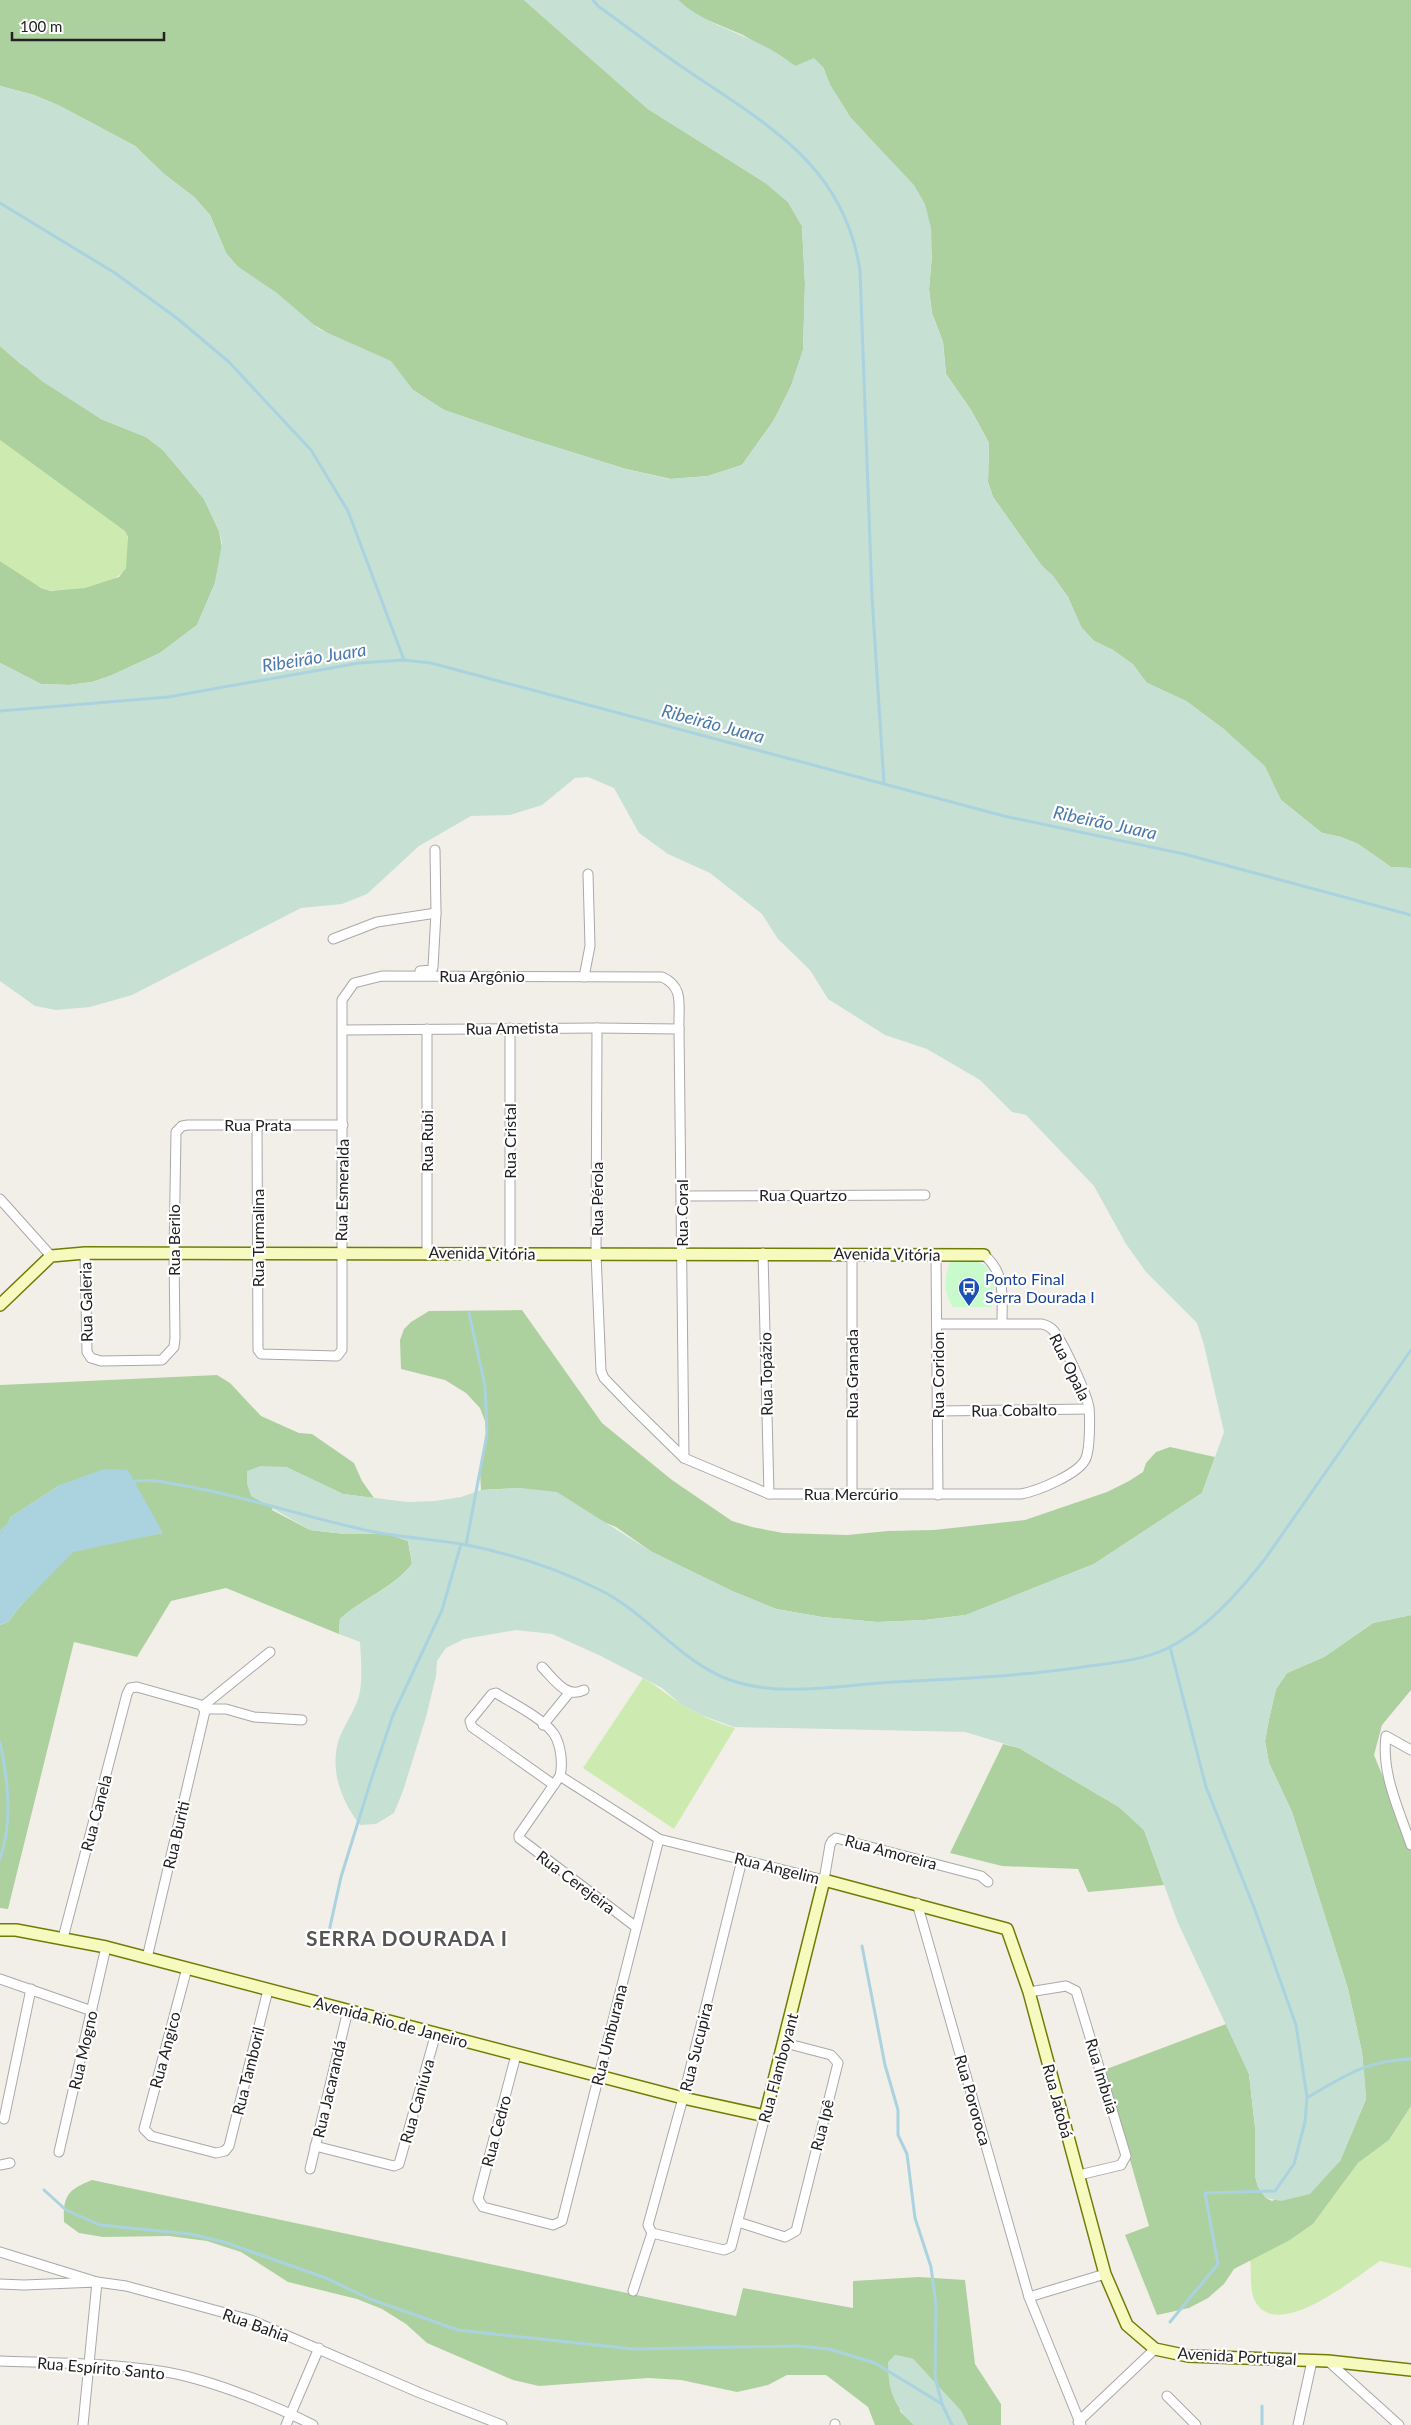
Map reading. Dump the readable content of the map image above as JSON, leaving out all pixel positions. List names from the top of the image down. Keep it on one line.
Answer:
{"streets":{"street":["Rua Argônio","Rua Ametista","Rua Prata","Rua Rubi","Rua Cristal","Rua Esmeralda","Rua Quartzo","Rua Pérola","Rua Coral","Rua Turmalina","Rua Berilo","Avenida Vitória","Rua Galeria","Rua Opala","Rua Topázio","Rua Granada","Rua Coridon","Rua Cobalto","Rua Mercúrio","Rua Canela","Rua Buriti","Rua Amoreira","Rua Angelim","Rua Cerejeira","Avenida Rio de Janeiro","Rua Umburana","Rua Sucupira","Rua Mogno","Rua Angico","Rua Flamboyant","Rua Tamboril","Rua Imbuia","Rua Jacarandá","Rua Pororoca","Rua Caniúva","Rua Jatobá","Rua Ipê","Rua Cedro","Rua Bahia","Avenida Portugal","Rua Espírito Santo"]},"crossings":[["Rua Argônio","Rua Ametista"],["Rua Argônio","Rua Esmeralda"],["Rua Argônio","Rua Coral"],["Rua Ametista","Rua Rubi"],["Rua Ametista","Rua Cristal"],["Rua Ametista","Rua Esmeralda"],["Rua Ametista","Rua Pérola"],["Rua Ametista","Rua Coral"],["Rua Prata","Rua Esmeralda"],["Rua Prata","Rua Turmalina"],["Rua Prata","Rua Berilo"],["Rua Rubi","Avenida Vitória"],["Rua Cristal","Avenida Vitória"],["Rua Esmeralda","Rua Turmalina"],["Rua Esmeralda","Avenida Vitória"],["Rua Quartzo","Rua Coral"],["Rua Pérola","Avenida Vitória"],["Rua Pérola","Rua Mercúrio"],["Rua Coral","Avenida Vitória"],["Rua Coral","Rua Mercúrio"],["Rua Turmalina","Avenida Vitória"],["Rua Berilo","Avenida Vitória"],["Rua Berilo","Rua Galeria"],["Avenida Vitória","Rua Galeria"],["Avenida Vitória","Rua Topázio"],["Avenida Vitória","Rua Granada"],["Avenida Vitória","Rua Coridon"],["Rua Opala","Rua Cobalto"],["Rua Opala","Rua Mercúrio"],["Rua Topázio","Rua Mercúrio"],["Rua Granada","Rua Mercúrio"],["Rua Coridon","Rua Cobalto"],["Rua Coridon","Rua Mercúrio"],["Rua Cobalto","Rua Mercúrio"],["Rua Canela","Rua Buriti"],["Rua Canela","Avenida Rio de Janeiro"],["Rua Buriti","Avenida Rio de Janeiro"],["Rua Amoreira","Rua Angelim"],["Rua Amoreira","Rua Flamboyant"],["Rua Angelim","Rua Umburana"],["Rua Angelim","Rua Sucupira"],["Rua Angelim","Rua Flamboyant"],["Rua Angelim","Rua Pororoca"],["Rua Angelim","Rua Jatobá"],["Rua Cerejeira","Rua Umburana"],["Avenida Rio de Janeiro","Rua Umburana"],["Avenida Rio de Janeiro","Rua Sucupira"],["Avenida Rio de Janeiro","Rua Mogno"],["Avenida Rio de Janeiro","Rua Angico"],["Avenida Rio de Janeiro","Rua Flamboyant"],["Avenida Rio de Janeiro","Rua Tamboril"],["Avenida Rio de Janeiro","Rua Jacarandá"],["Avenida Rio de Janeiro","Rua Caniúva"],["Avenida Rio de Janeiro","Rua Cedro"],["Rua Umburana","Rua Cedro"],["Rua Sucupira","Rua Flamboyant"],["Rua Angico","Rua Tamboril"],["Rua Flamboyant","Rua Ipê"],["Rua Imbuia","Rua Jatobá"],["Rua Jacarandá","Rua Caniúva"],["Rua Jatobá","Avenida Portugal"]],"districts":["SERRA DOURADA I"],"water":["Ribeirão Juara"],"places":{"bus stop":["Ponto Final Serra Dourada I"]},"scale_bar":"100 m"}
